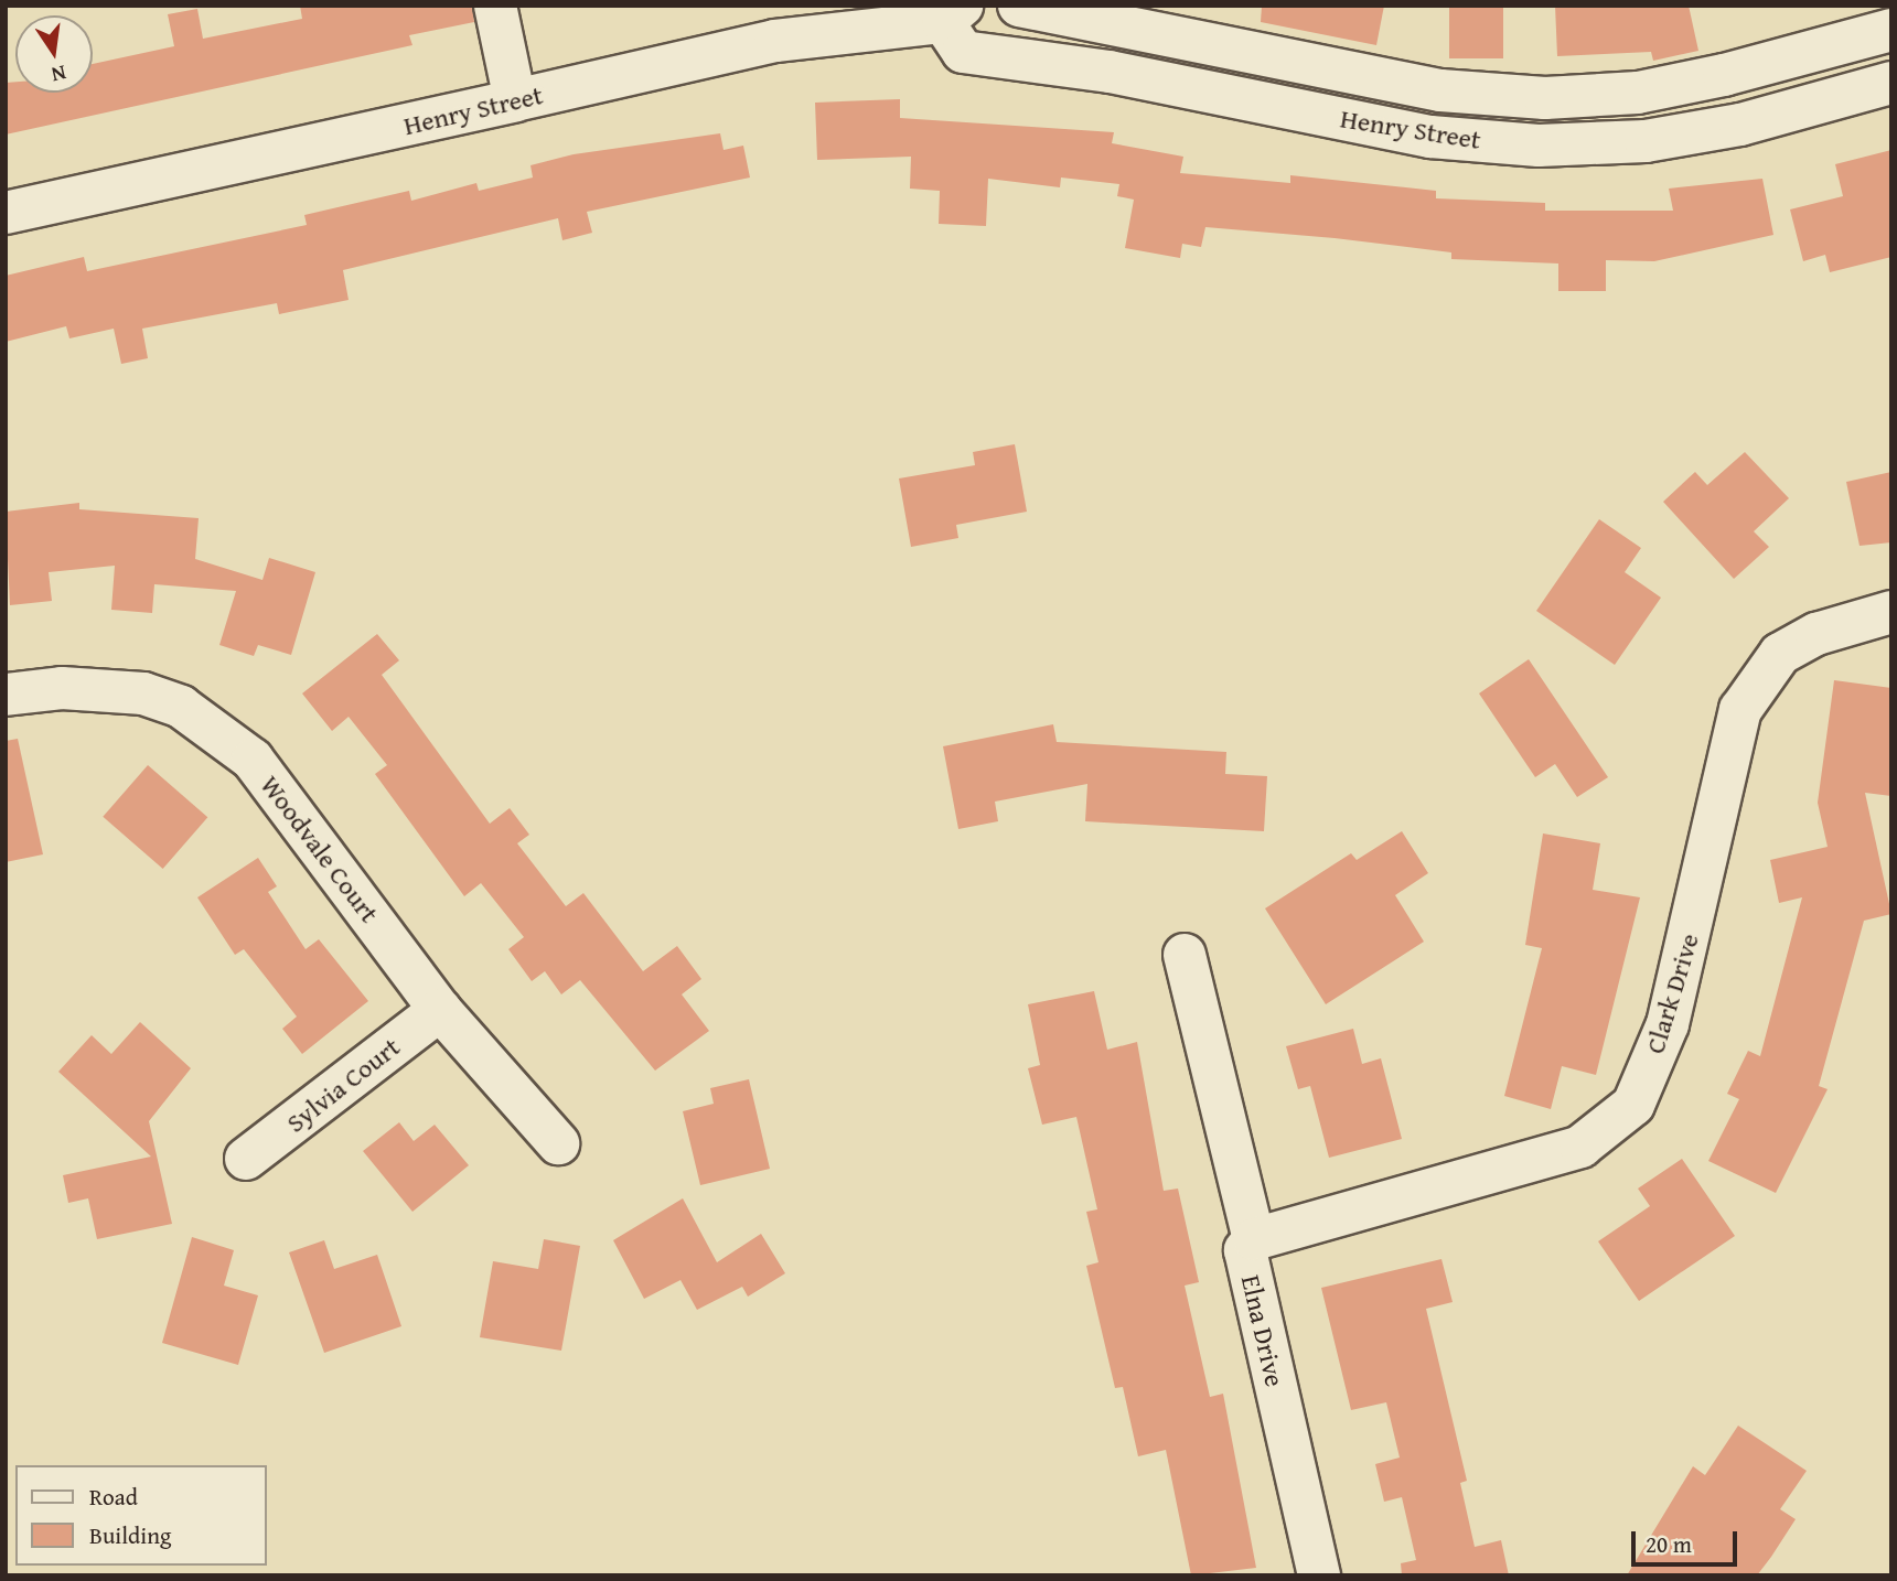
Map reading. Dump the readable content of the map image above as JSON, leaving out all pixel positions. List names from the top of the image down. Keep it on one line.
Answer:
{"streets":{"street":["Henry Street","Woodvale Court","Clark Drive","Sylvia Court","Elna Drive"]},"crossings":[["Woodvale Court","Sylvia Court"],["Clark Drive","Elna Drive"]],"legend":["Road","Building"],"scale_bar":"20 m","north":"bottom"}
